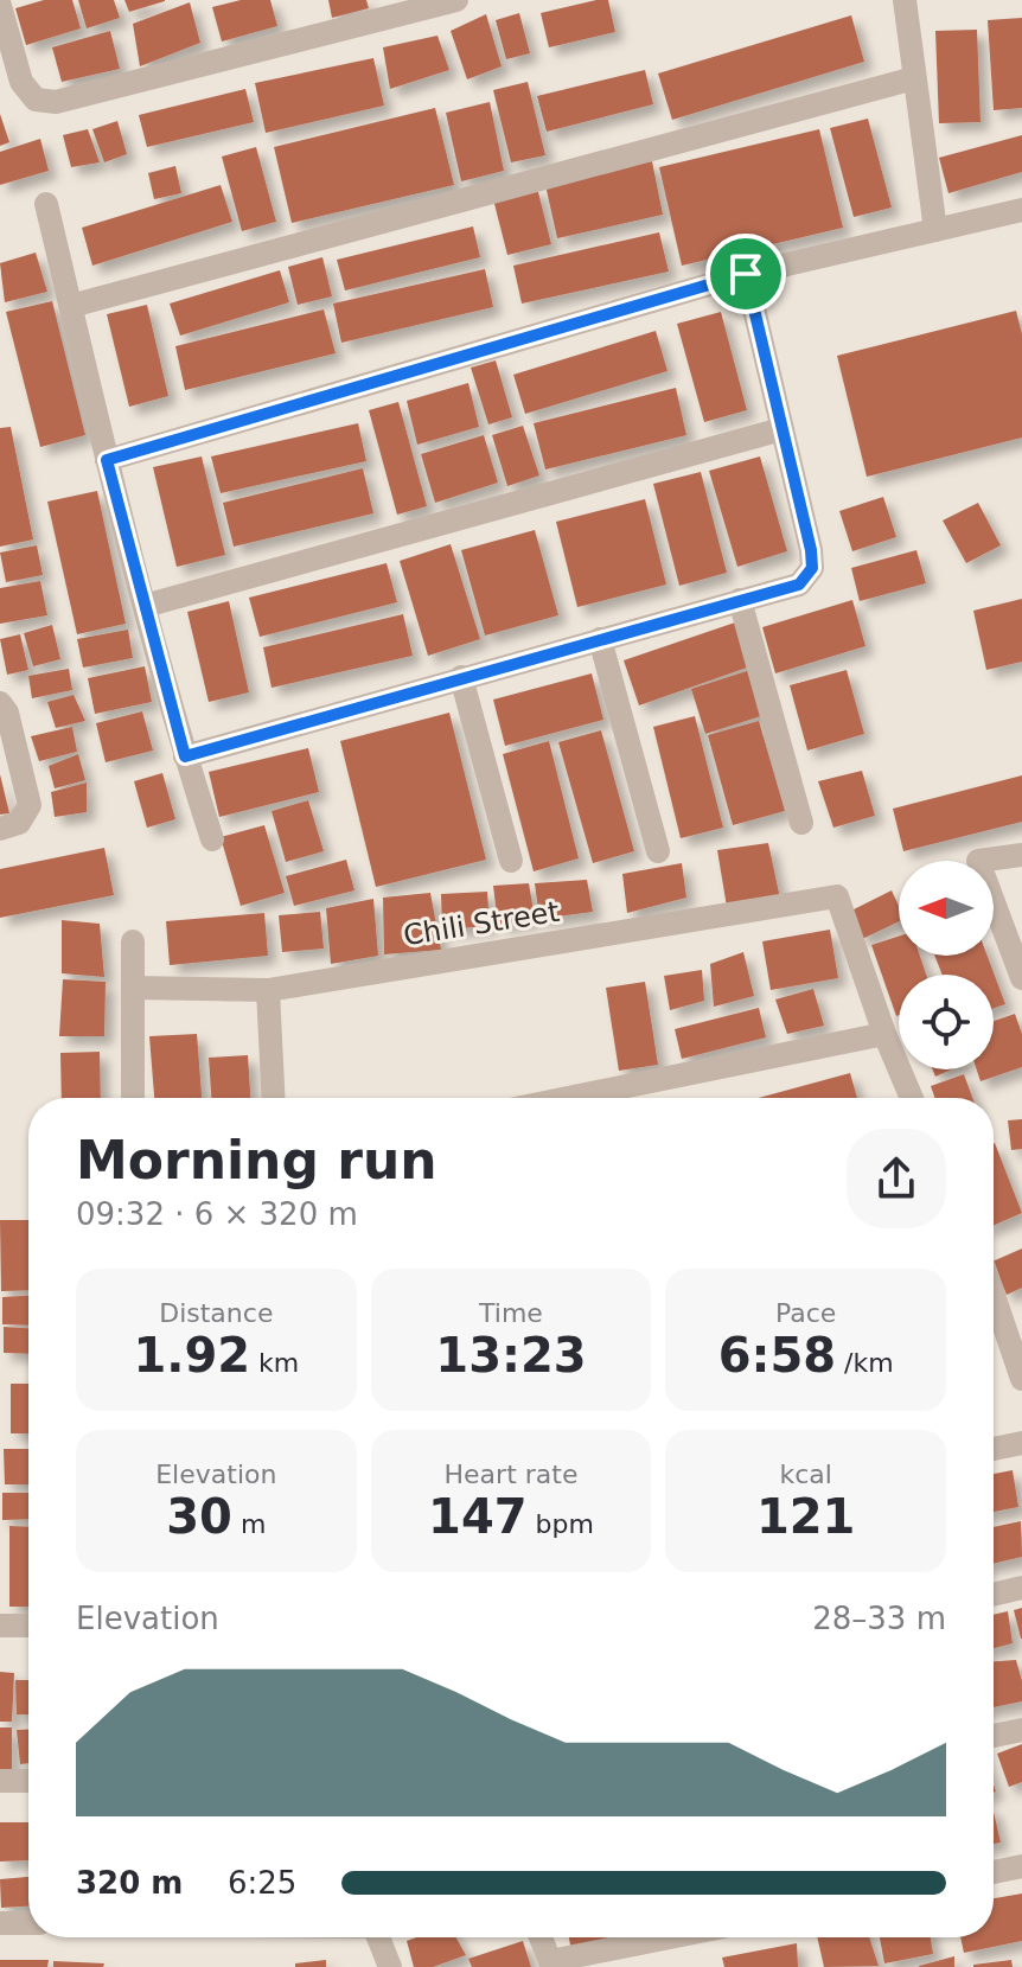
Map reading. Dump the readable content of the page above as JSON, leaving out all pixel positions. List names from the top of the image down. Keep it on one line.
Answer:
{"streets":{"street":["Chili Street"]},"north":"left","page":{"heading":["Morning run","09:32 · 6 × 320 m"],"stats":[["Distance","1.92 km"],["Time","13:23"],["Pace","6:58 /km"],["Elevation","30 m"],["Heart rate","147 bpm"],["kcal","121"]],"chart":["Elevation","28–33 m"],"list":[{"name":"320 m","note":"6:25"}]}}
